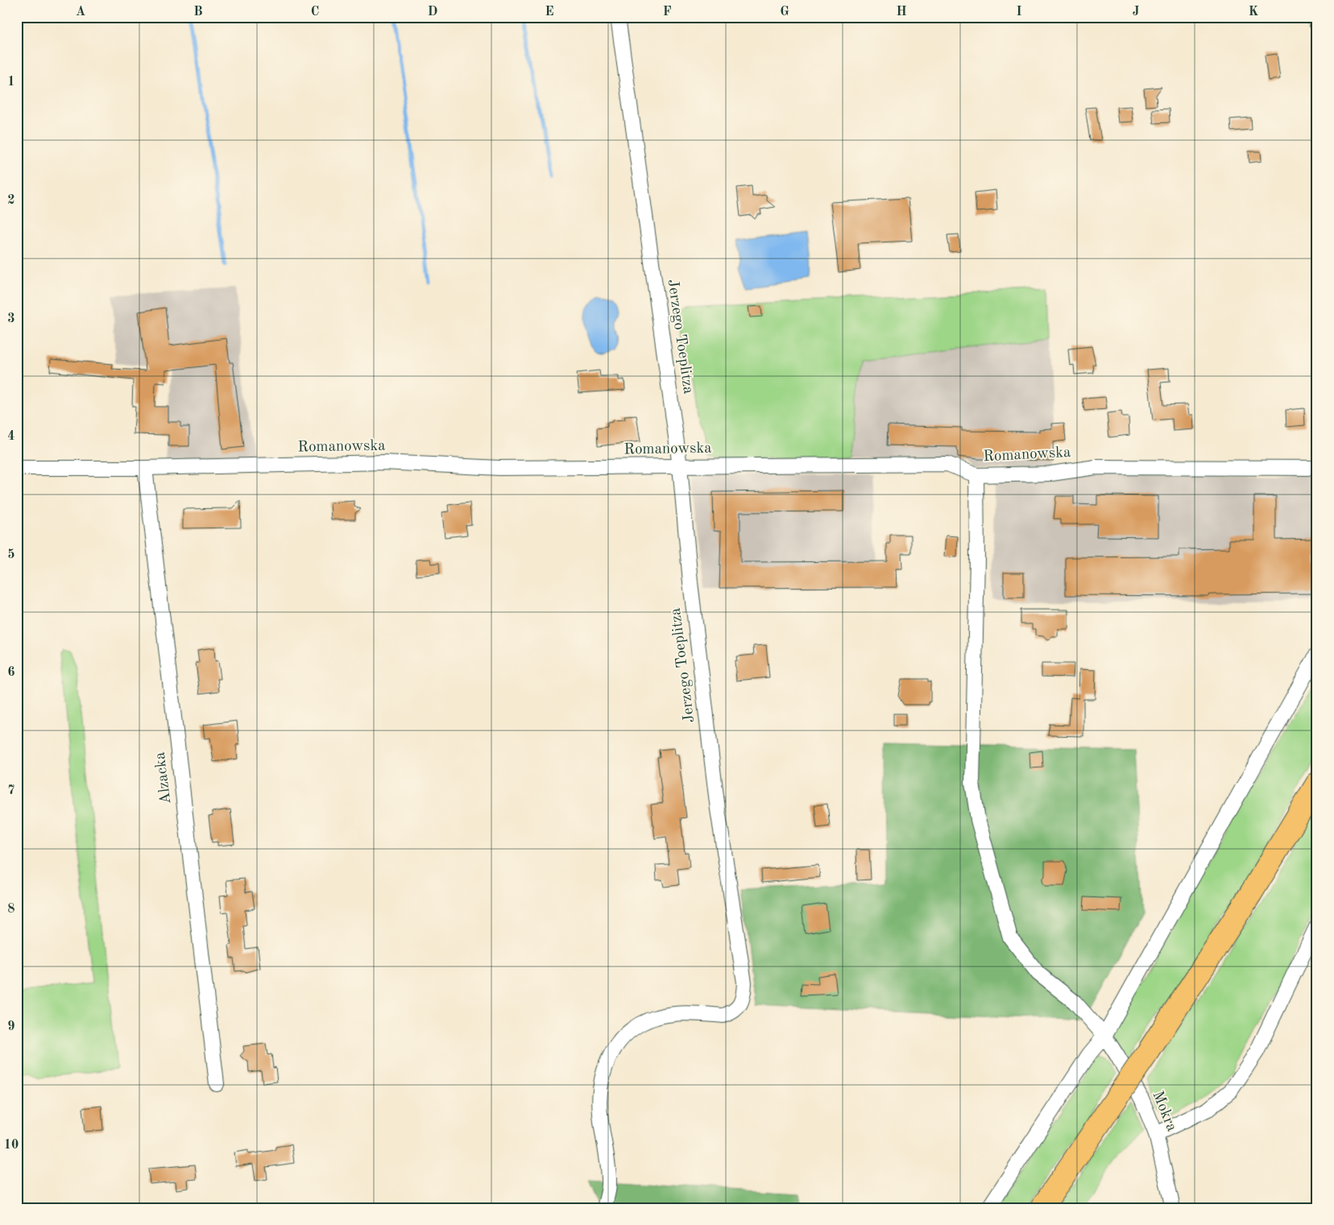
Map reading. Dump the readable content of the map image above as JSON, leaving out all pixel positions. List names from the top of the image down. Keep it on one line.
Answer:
{"streets":{"street":["Jerzego Toeplitza","Romanowska","Alzacka","Mokra"]},"crossings":[["Jerzego Toeplitza","Romanowska"],["Romanowska","Alzacka"],["Romanowska","Mokra"]],"grid":{"columns":["A","B","C","D","E","F","G","H","I","J","K"],"rows":["1","2","3","4","5","6","7","8","9","10"]}}
